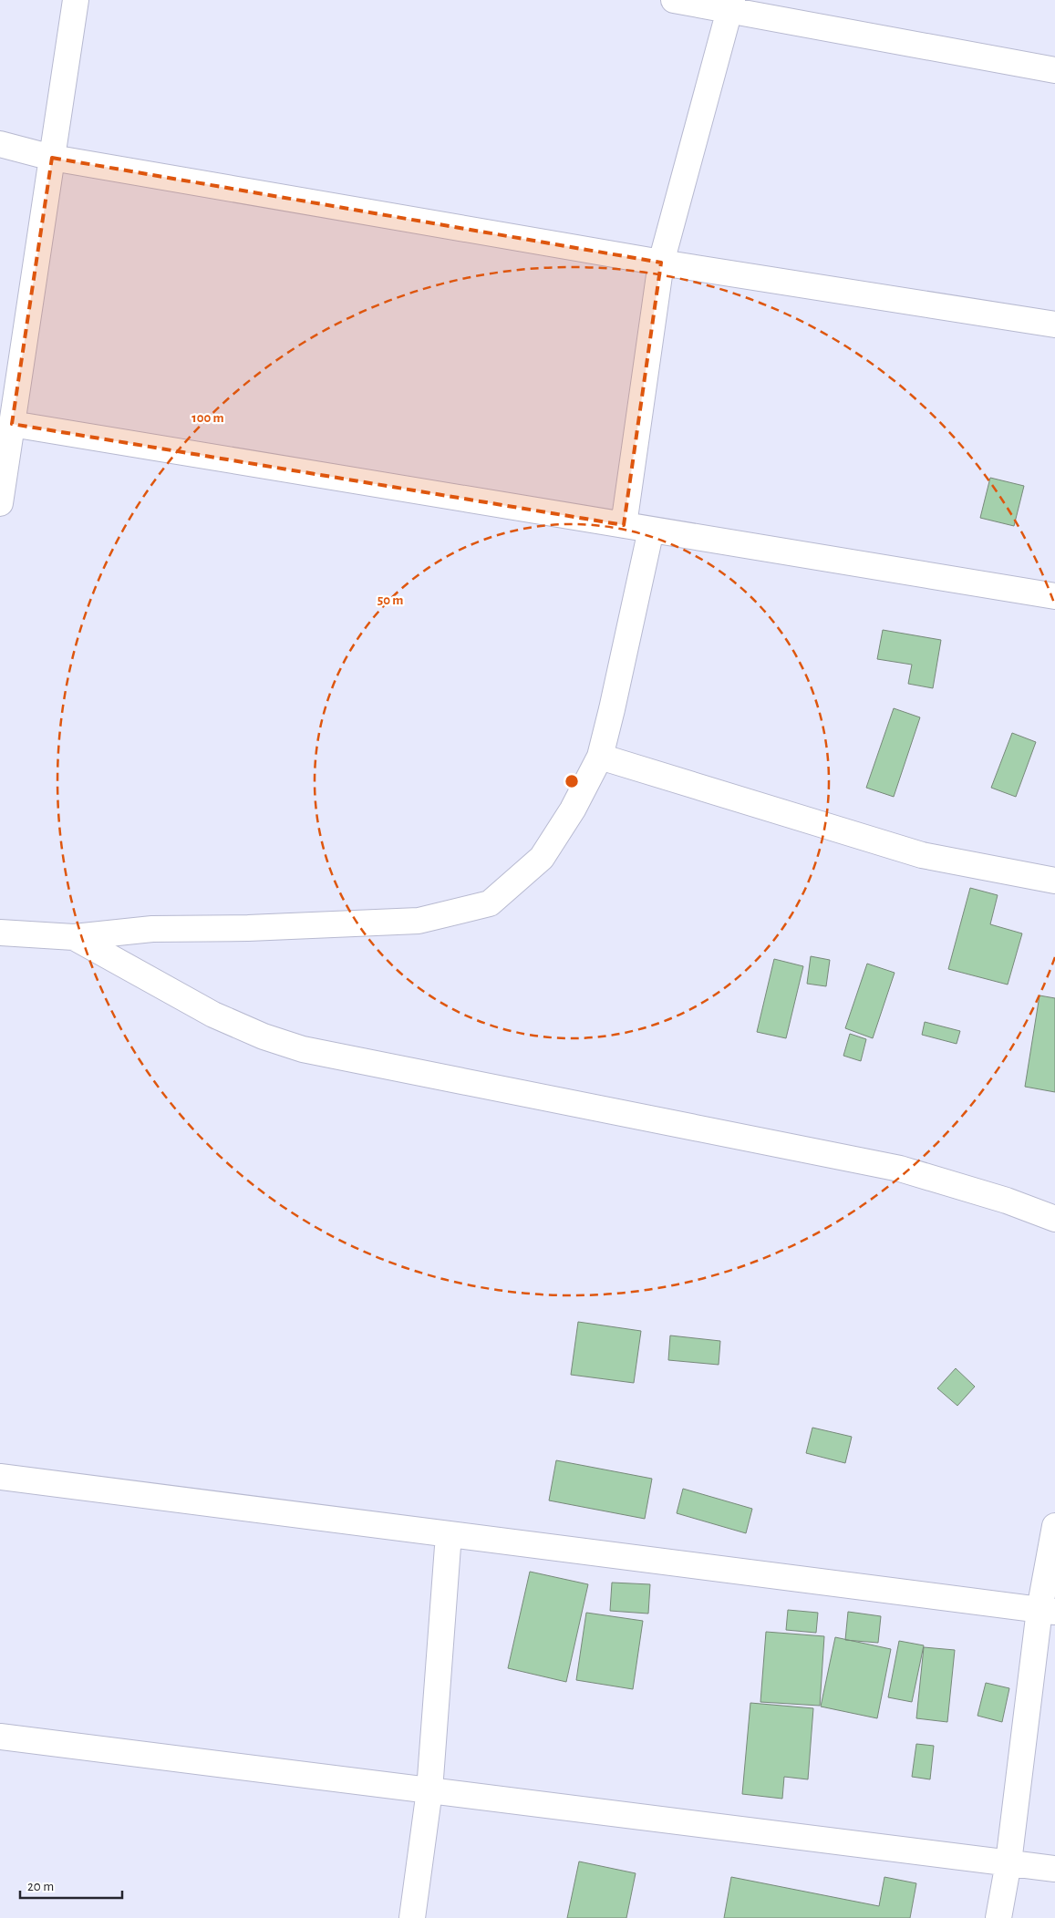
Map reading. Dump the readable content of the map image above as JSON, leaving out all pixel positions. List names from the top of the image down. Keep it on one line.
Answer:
{"scale_bar":"20 m","rings":["100 m","50 m"]}
